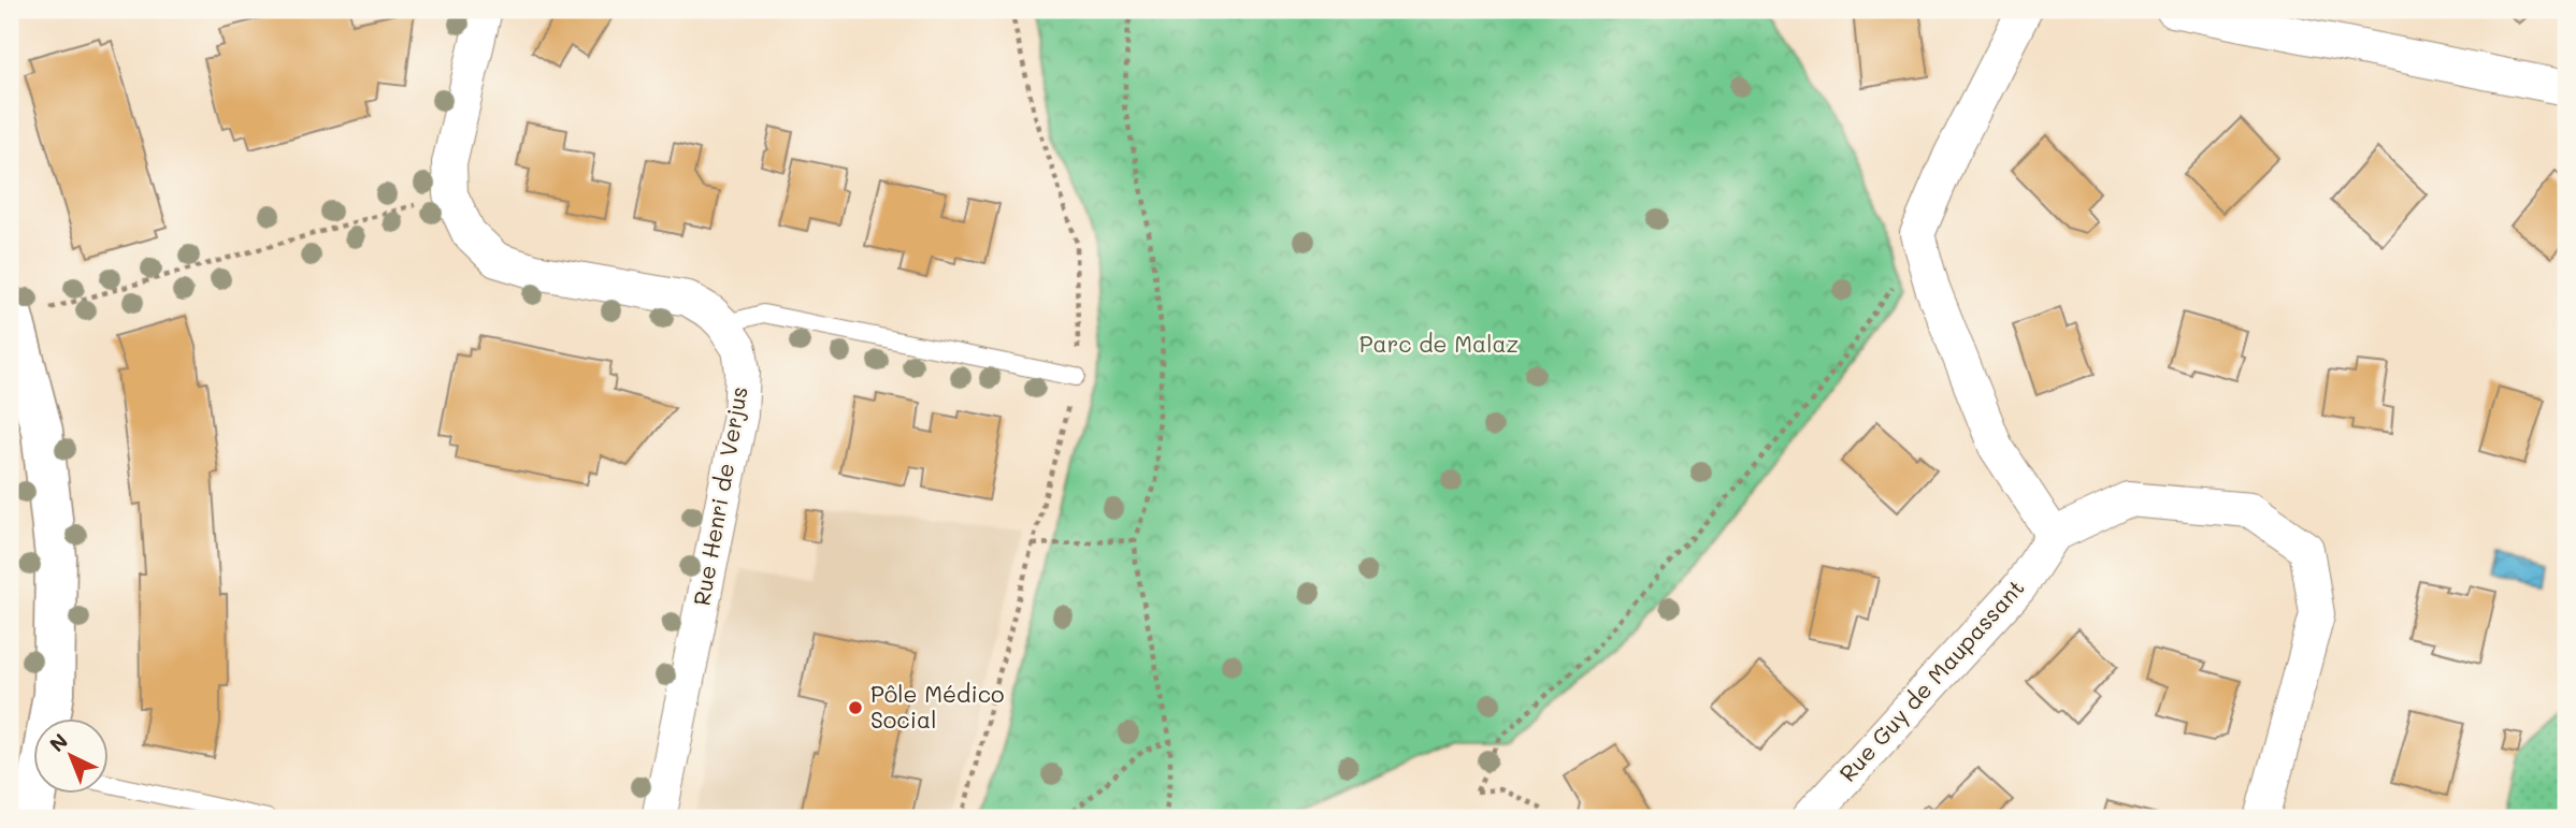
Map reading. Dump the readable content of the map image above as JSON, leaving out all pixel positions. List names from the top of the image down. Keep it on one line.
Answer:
{"streets":{"street":["Rue Henri de Verjus","Rue Guy de Maupassant"]},"parks":["Parc de Malaz"],"places":["Pôle Médico Social"],"north":"top left"}
